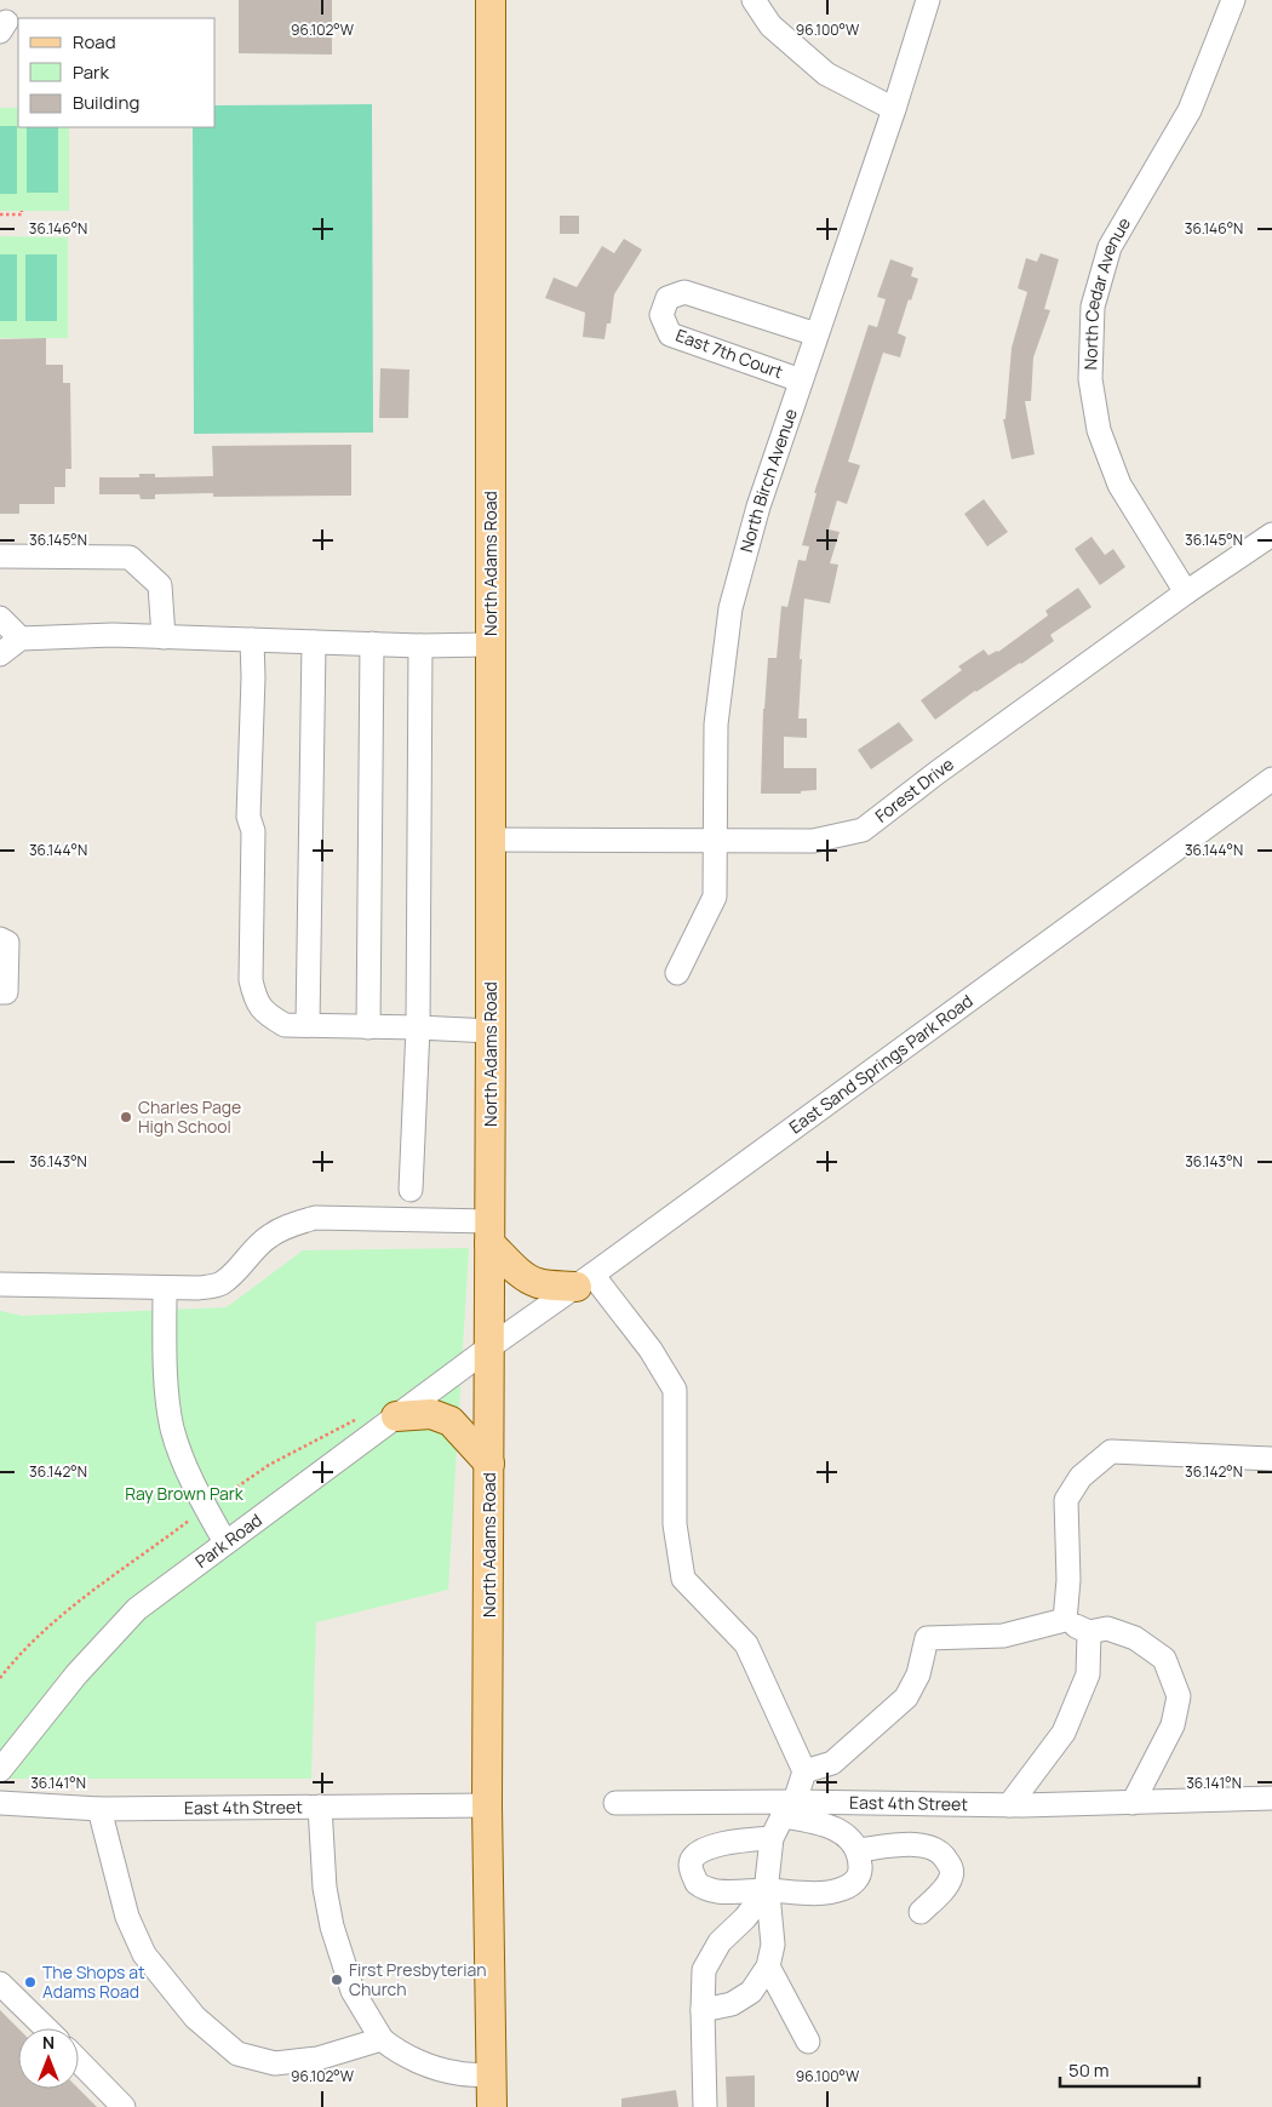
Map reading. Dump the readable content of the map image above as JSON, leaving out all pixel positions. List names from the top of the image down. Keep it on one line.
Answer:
{"streets":{"main road":["North Adams Road"],"street":["North Cedar Avenue","East 7th Court","North Birch Avenue","Forest Drive","East Sand Springs Park Road","Park Road","East 4th Street"]},"crossings":[["North Cedar Avenue","Forest Drive"],["East 7th Court","North Birch Avenue"],["North Birch Avenue","Forest Drive"],["North Adams Road","Forest Drive"],["North Adams Road","East Sand Springs Park Road"],["North Adams Road","Park Road"],["North Adams Road","East 4th Street"],["East Sand Springs Park Road","Park Road"]],"parks":["Ray Brown Park"],"places":["Charles Page High School","First Presbyterian Church","The Shops at Adams Road"],"legend":["Road","Park","Building"],"scale_bar":"50 m","north":"top","coordinates":["96.102°W","96.100°W","36.146°N","36.145°N","36.144°N","36.143°N","36.142°N","36.141°N"]}
